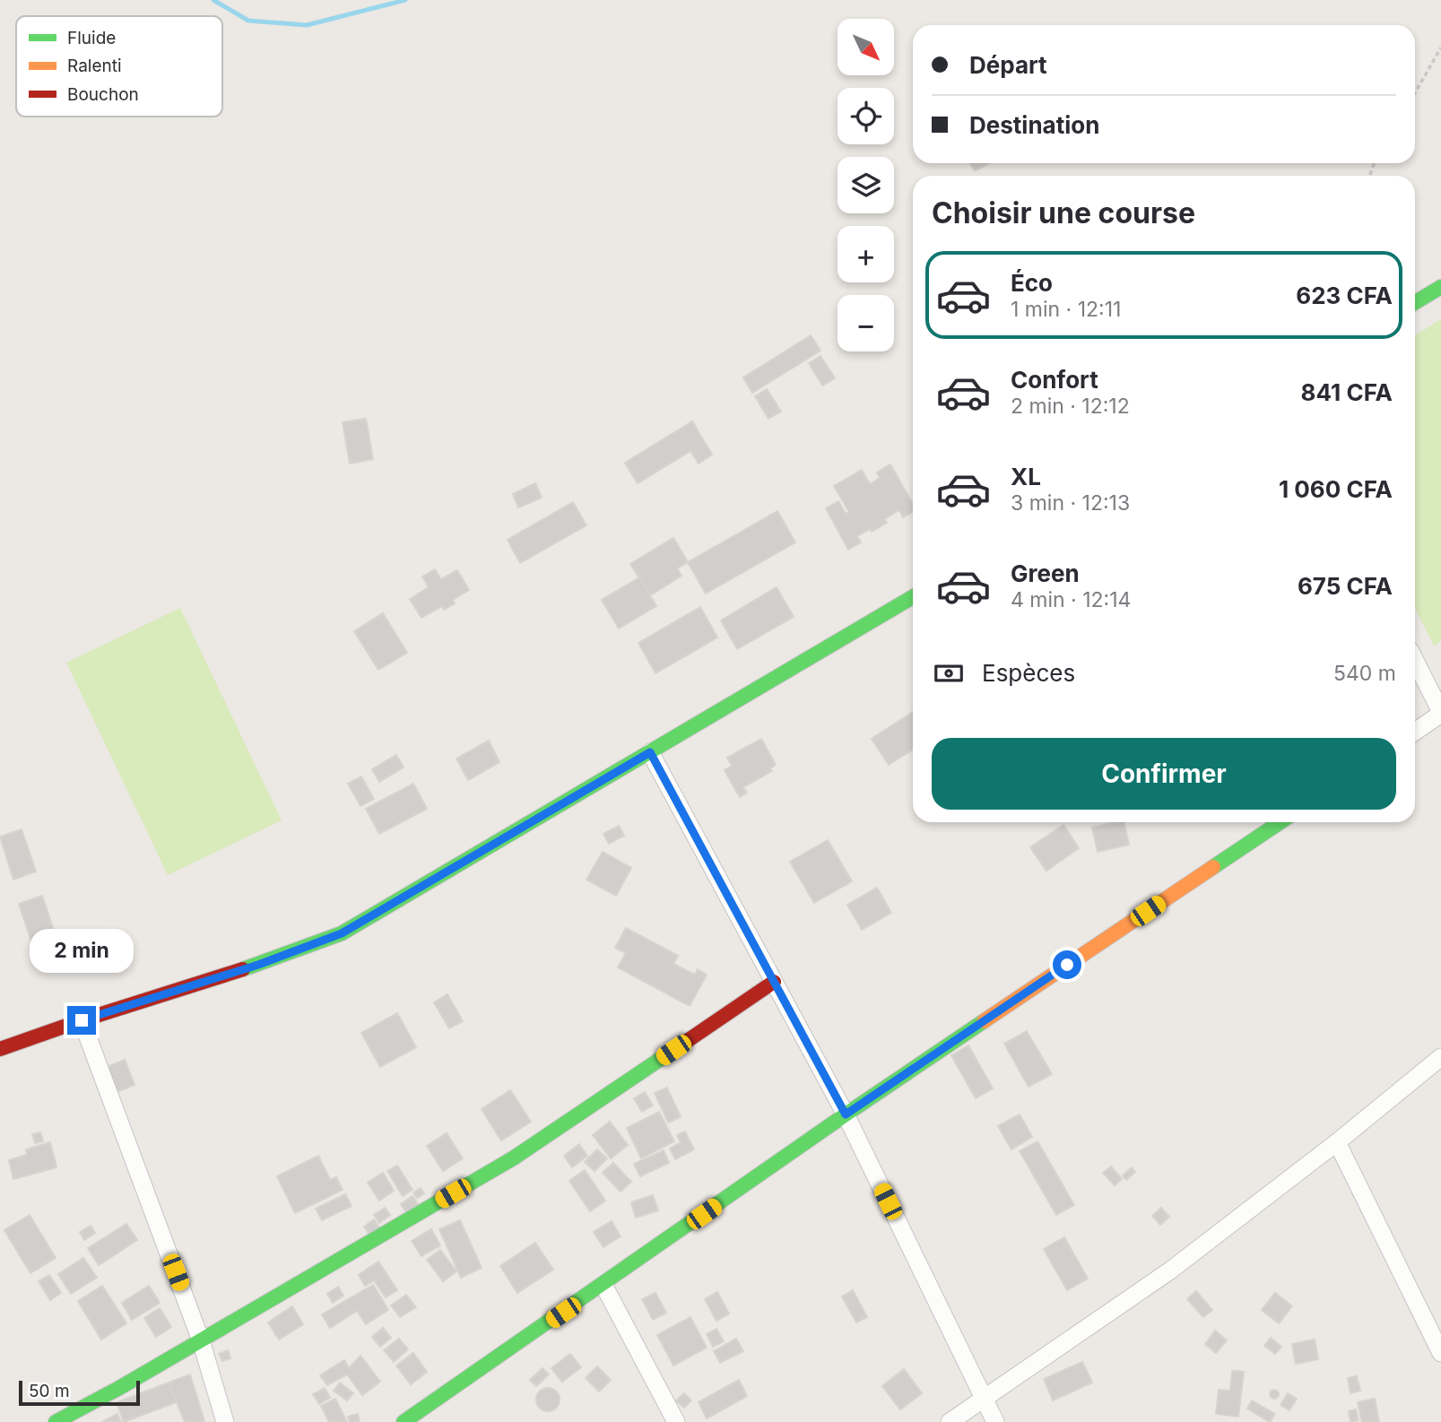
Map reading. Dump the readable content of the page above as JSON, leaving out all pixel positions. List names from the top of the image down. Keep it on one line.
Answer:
{"legend":["Fluide","Ralenti","Bouchon"],"scale_bar":"50 m","north":"bottom right","page":{"map_buttons":["+","−"],"banner":["Départ","Destination"],"heading":"Choisir une course","list":[{"name":"Éco","note":"1 min · 12:11","value":"623 CFA"},{"name":"Confort","note":"2 min · 12:12","value":"841 CFA"},{"name":"XL","note":"3 min · 12:13","value":"1 060 CFA"},{"name":"Green","note":"4 min · 12:14","value":"675 CFA"}],"pay":["Espèces","540 m"],"buttons":"Confirmer","bubble":"2 min","scale":"50 m"}}
